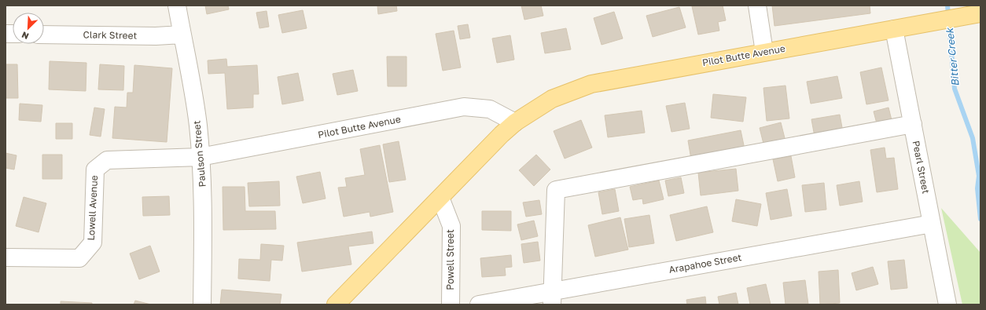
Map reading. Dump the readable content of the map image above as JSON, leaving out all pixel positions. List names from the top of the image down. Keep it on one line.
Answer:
{"streets":{"main road":["Pilot Butte Avenue"],"street":["Clark Street","Paulson Street","Pearl Street","Lowell Avenue","Powell Street","Arapahoe Street"]},"crossings":[["Clark Street","Paulson Street"],["Pilot Butte Avenue","Paulson Street"],["Pilot Butte Avenue","Pearl Street"],["Pilot Butte Avenue","Lowell Avenue"],["Pilot Butte Avenue","Powell Street"],["Paulson Street","Lowell Avenue"],["Pearl Street","Arapahoe Street"]],"water":["Bitter Creek"],"north":"bottom left"}
